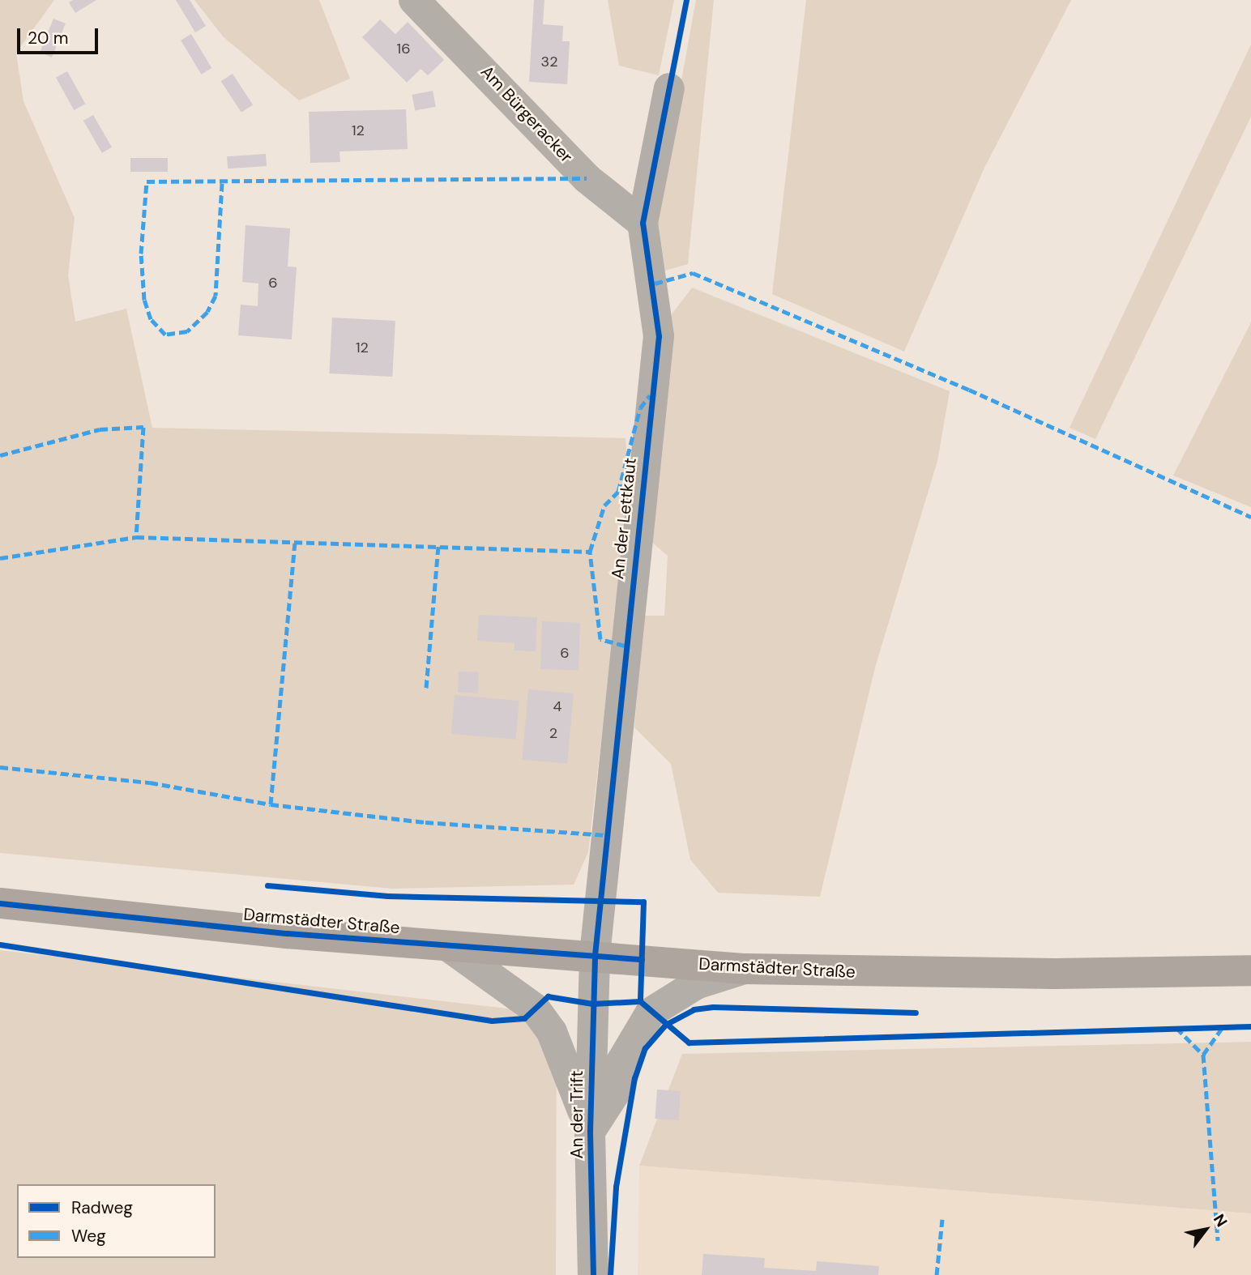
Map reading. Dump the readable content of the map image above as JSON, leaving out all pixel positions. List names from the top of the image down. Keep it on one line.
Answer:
{"streets":{"main road":["Darmstädter Straße"],"street":["Am Bürgeracker","An der Lettkaut","An der Trift"]},"crossings":[["Am Bürgeracker","An der Lettkaut"],["An der Lettkaut","Darmstädter Straße"],["An der Lettkaut","An der Trift"],["Darmstädter Straße","An der Trift"]],"house_numbers":["16","32","12","6","12","6","4","2"],"legend":["Radweg","Weg"],"scale_bar":"20 m","north":"top right"}
